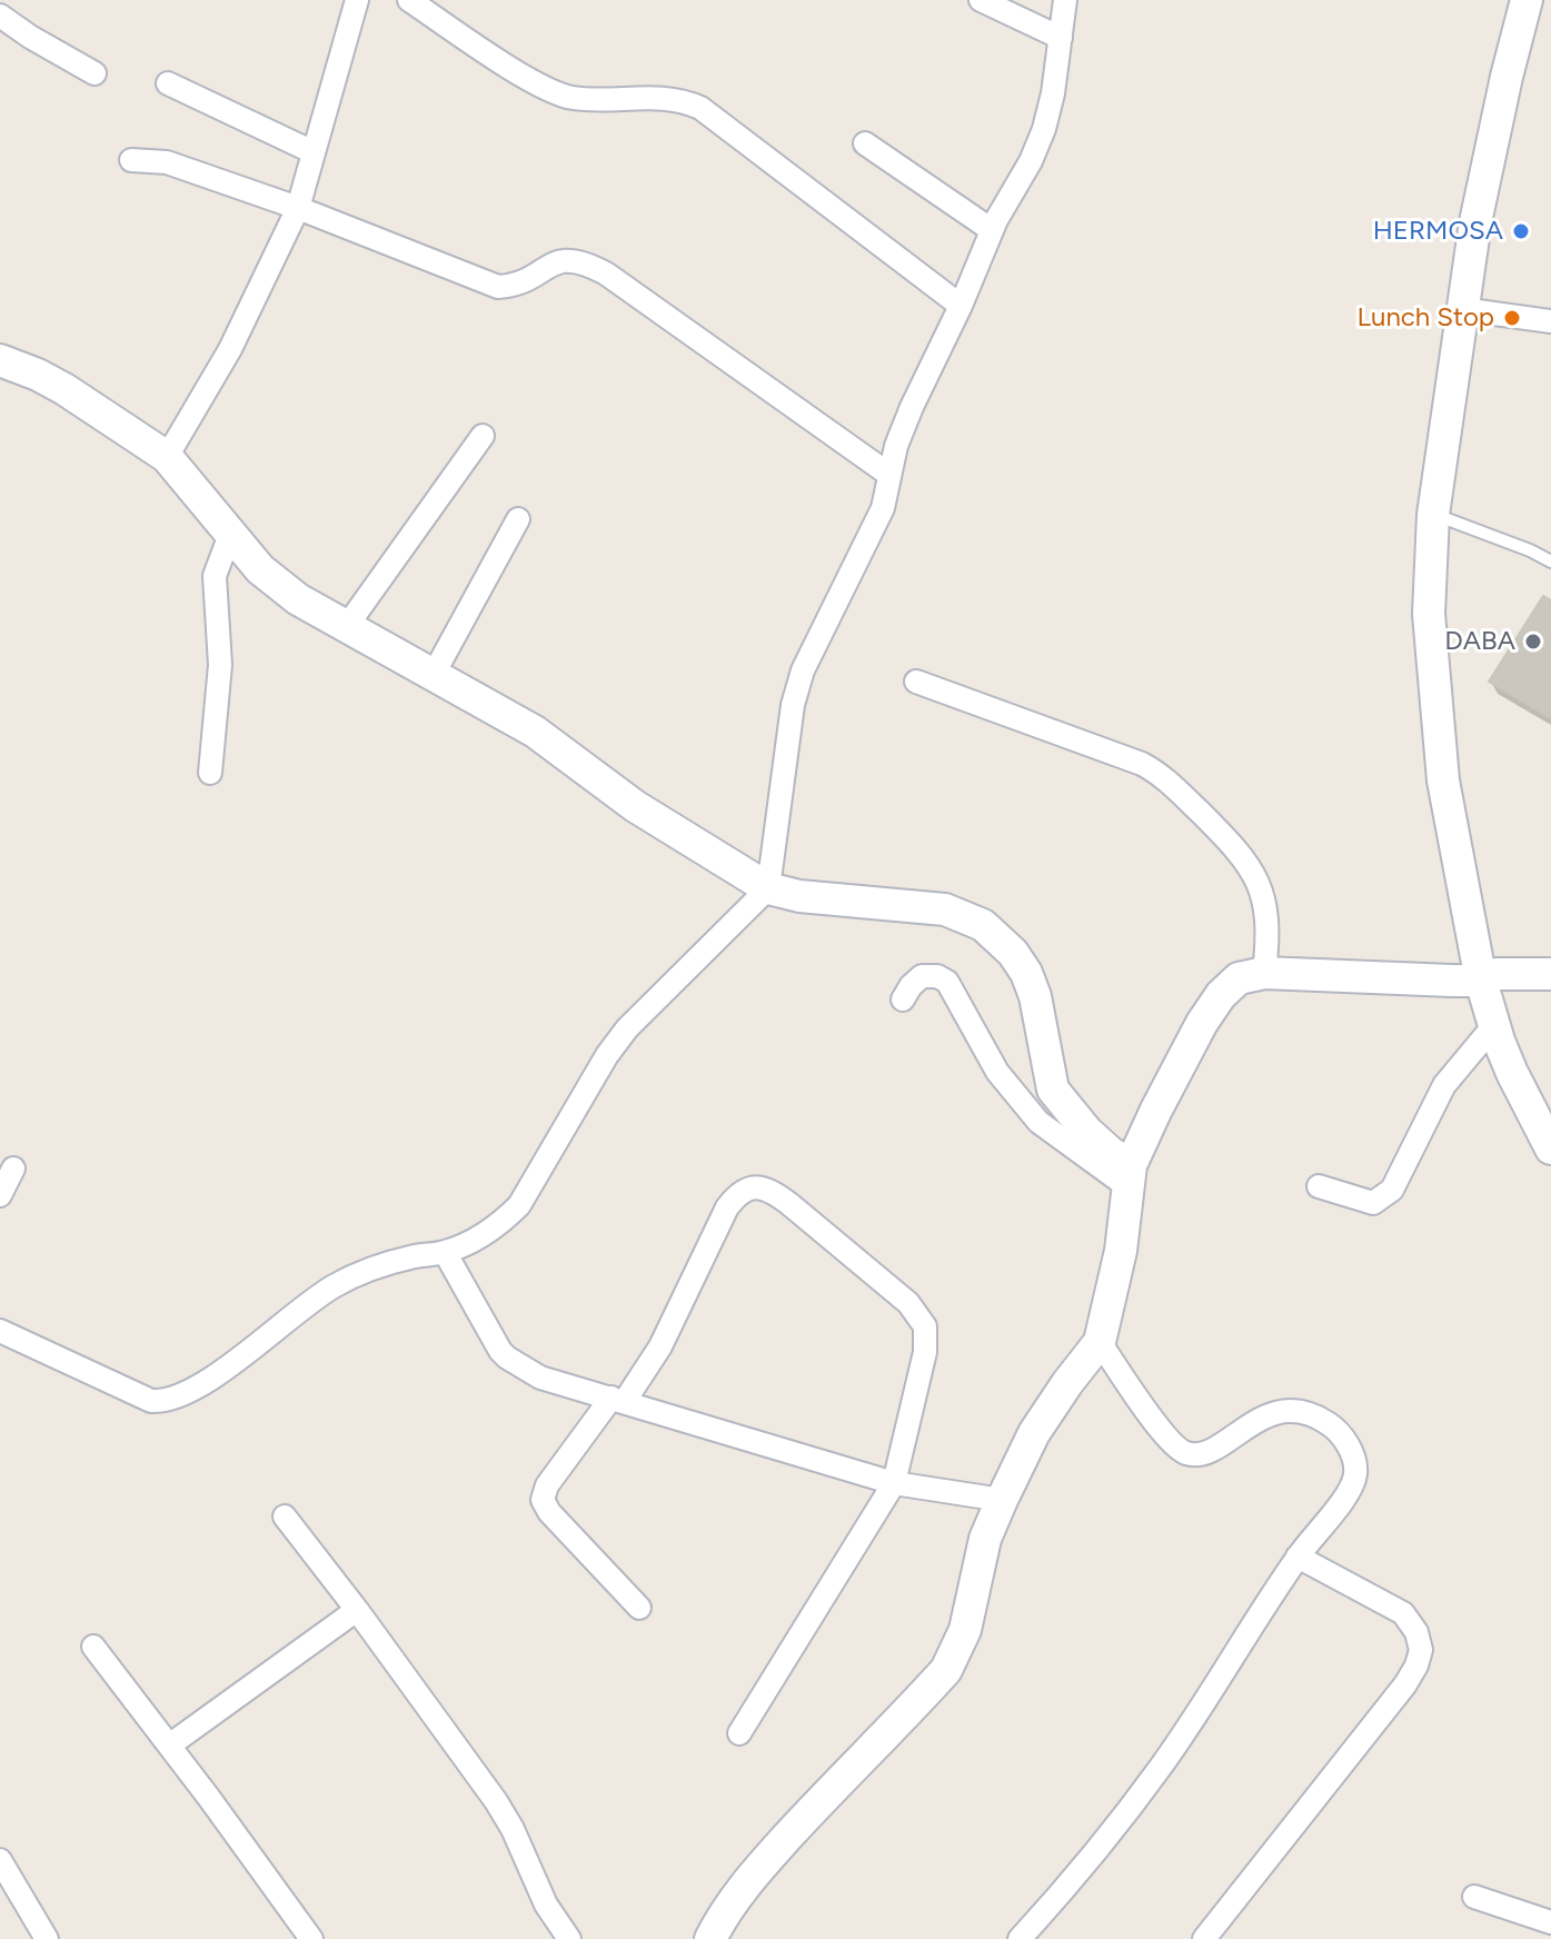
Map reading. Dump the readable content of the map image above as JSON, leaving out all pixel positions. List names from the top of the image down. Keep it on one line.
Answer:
{"places":["HERMOSA","Lunch Stop","DABA"]}
